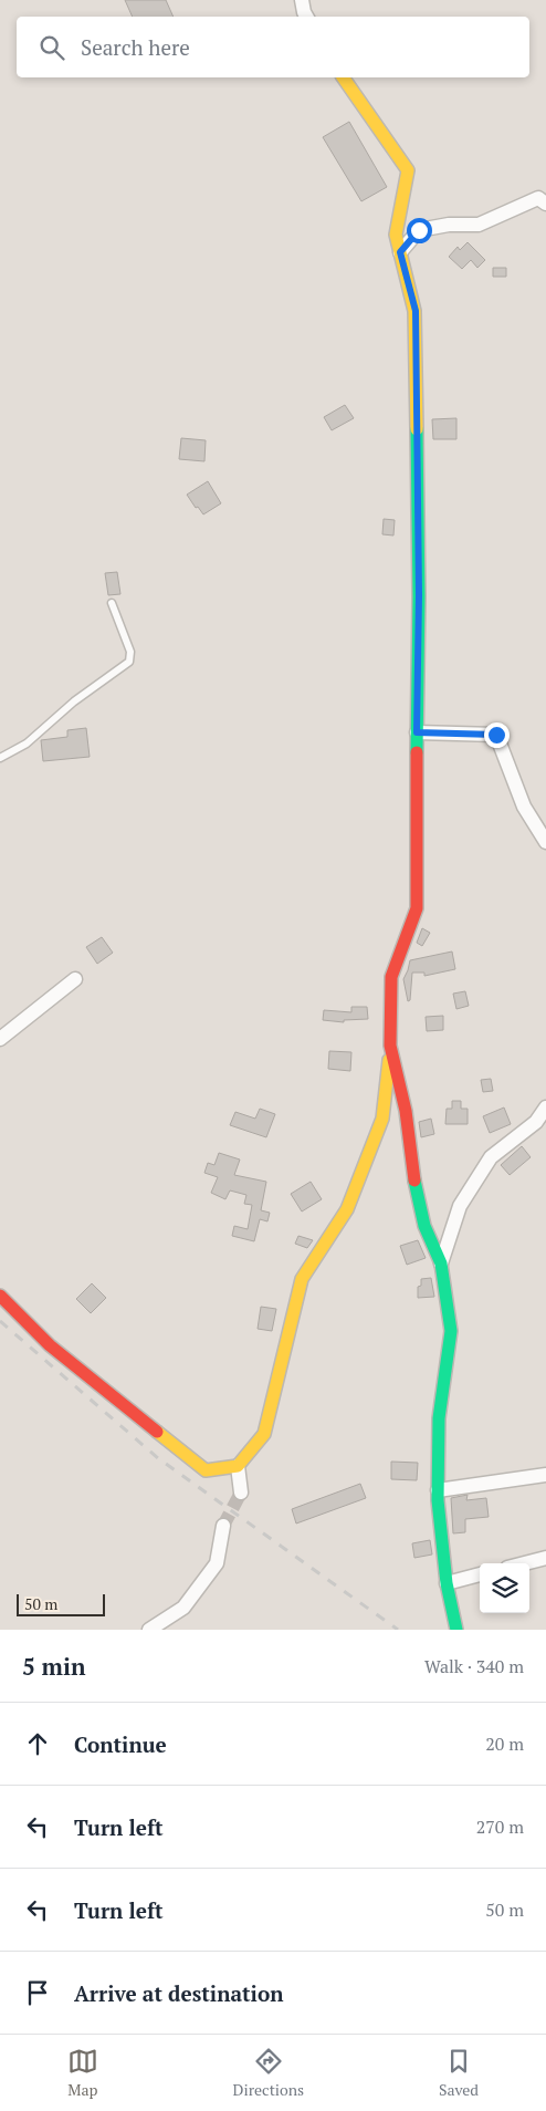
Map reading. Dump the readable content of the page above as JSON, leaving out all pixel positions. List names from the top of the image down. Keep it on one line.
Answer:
{"scale_bar":"50 m","page":{"search":"Search here","scale":"50 m","heading":["5 min","Walk · 340 m"],"list":[["Continue","20 m"],["Turn left","270 m"],["Turn left","50 m"],"Arrive at destination"],"nav":["Map","Directions","Saved"]}}
